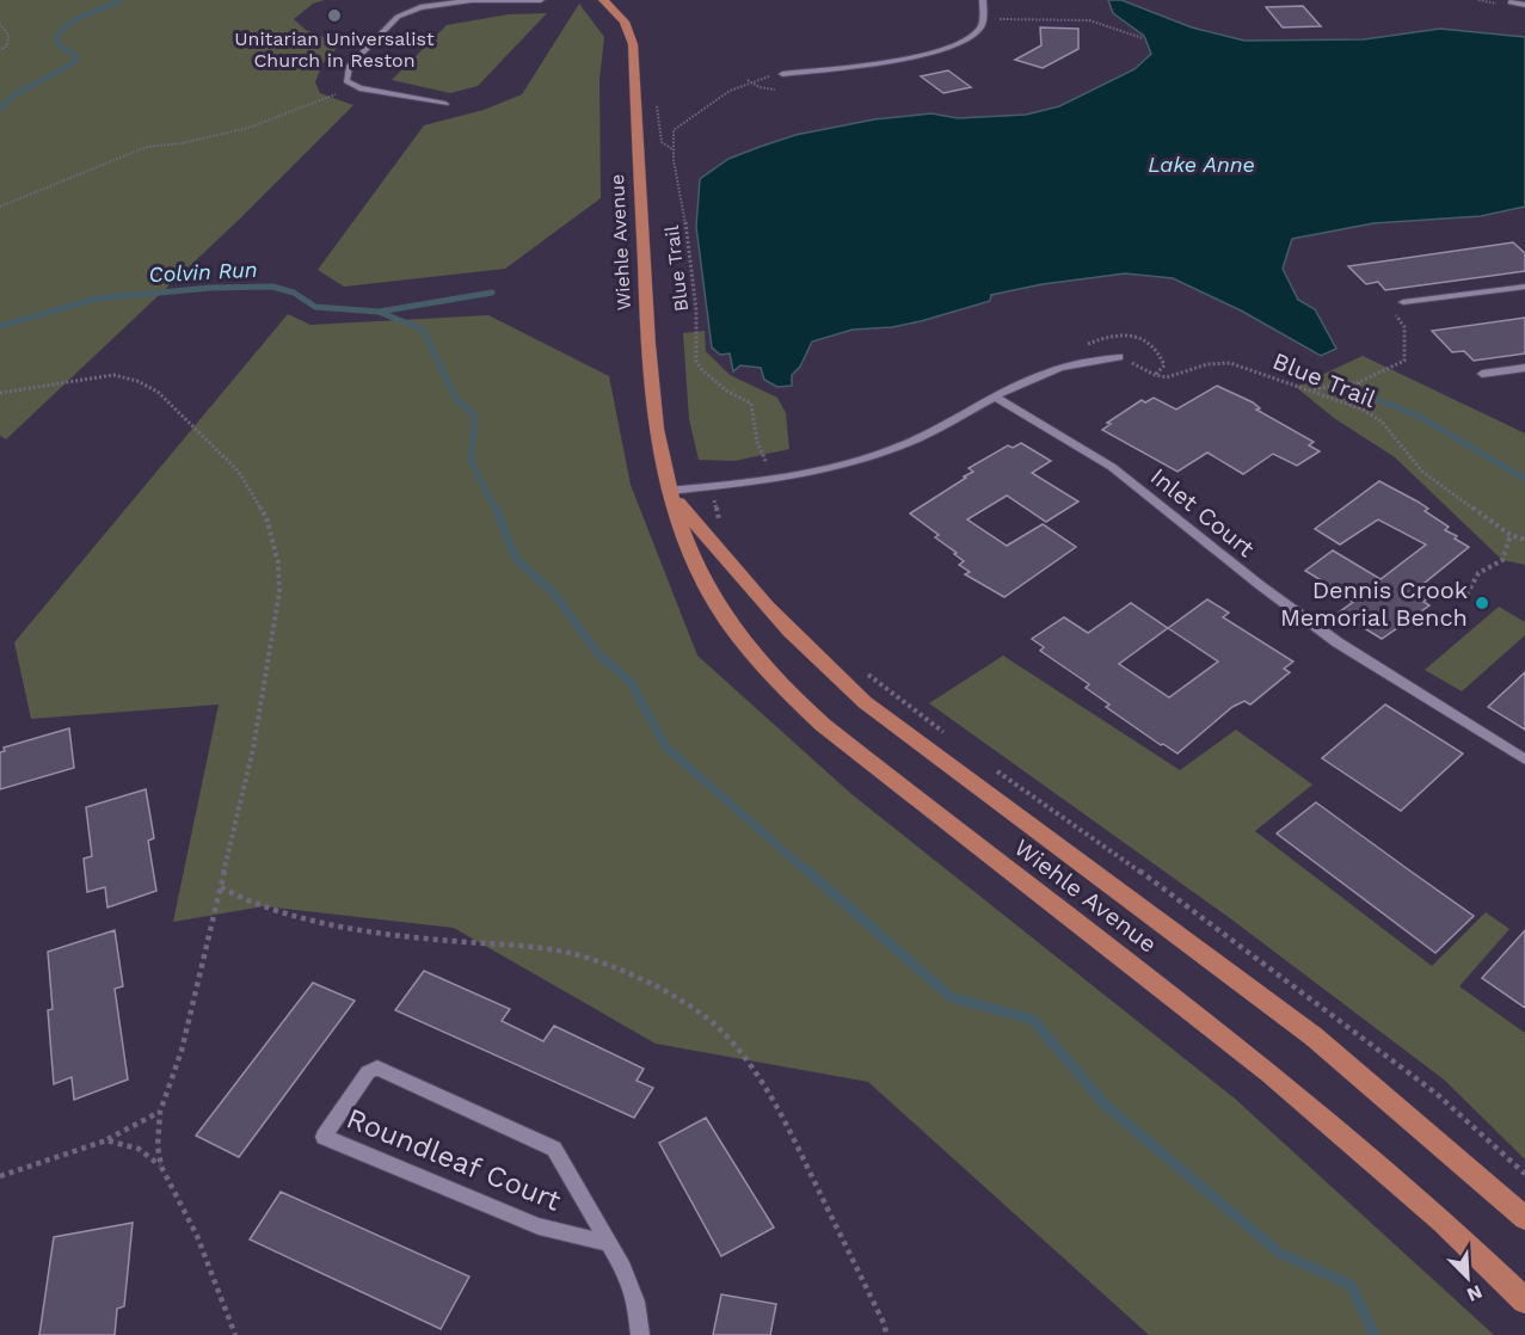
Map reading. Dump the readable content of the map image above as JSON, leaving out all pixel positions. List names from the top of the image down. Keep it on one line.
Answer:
{"streets":{"main road":["Wiehle Avenue"],"street":["Inlet Court","Roundleaf Court"],"path":["Blue Trail"]},"water":["Lake Anne","Colvin Run"],"places":["Unitarian Universalist Church in Reston","Dennis Crook Memorial Bench"],"north":"bottom right"}
